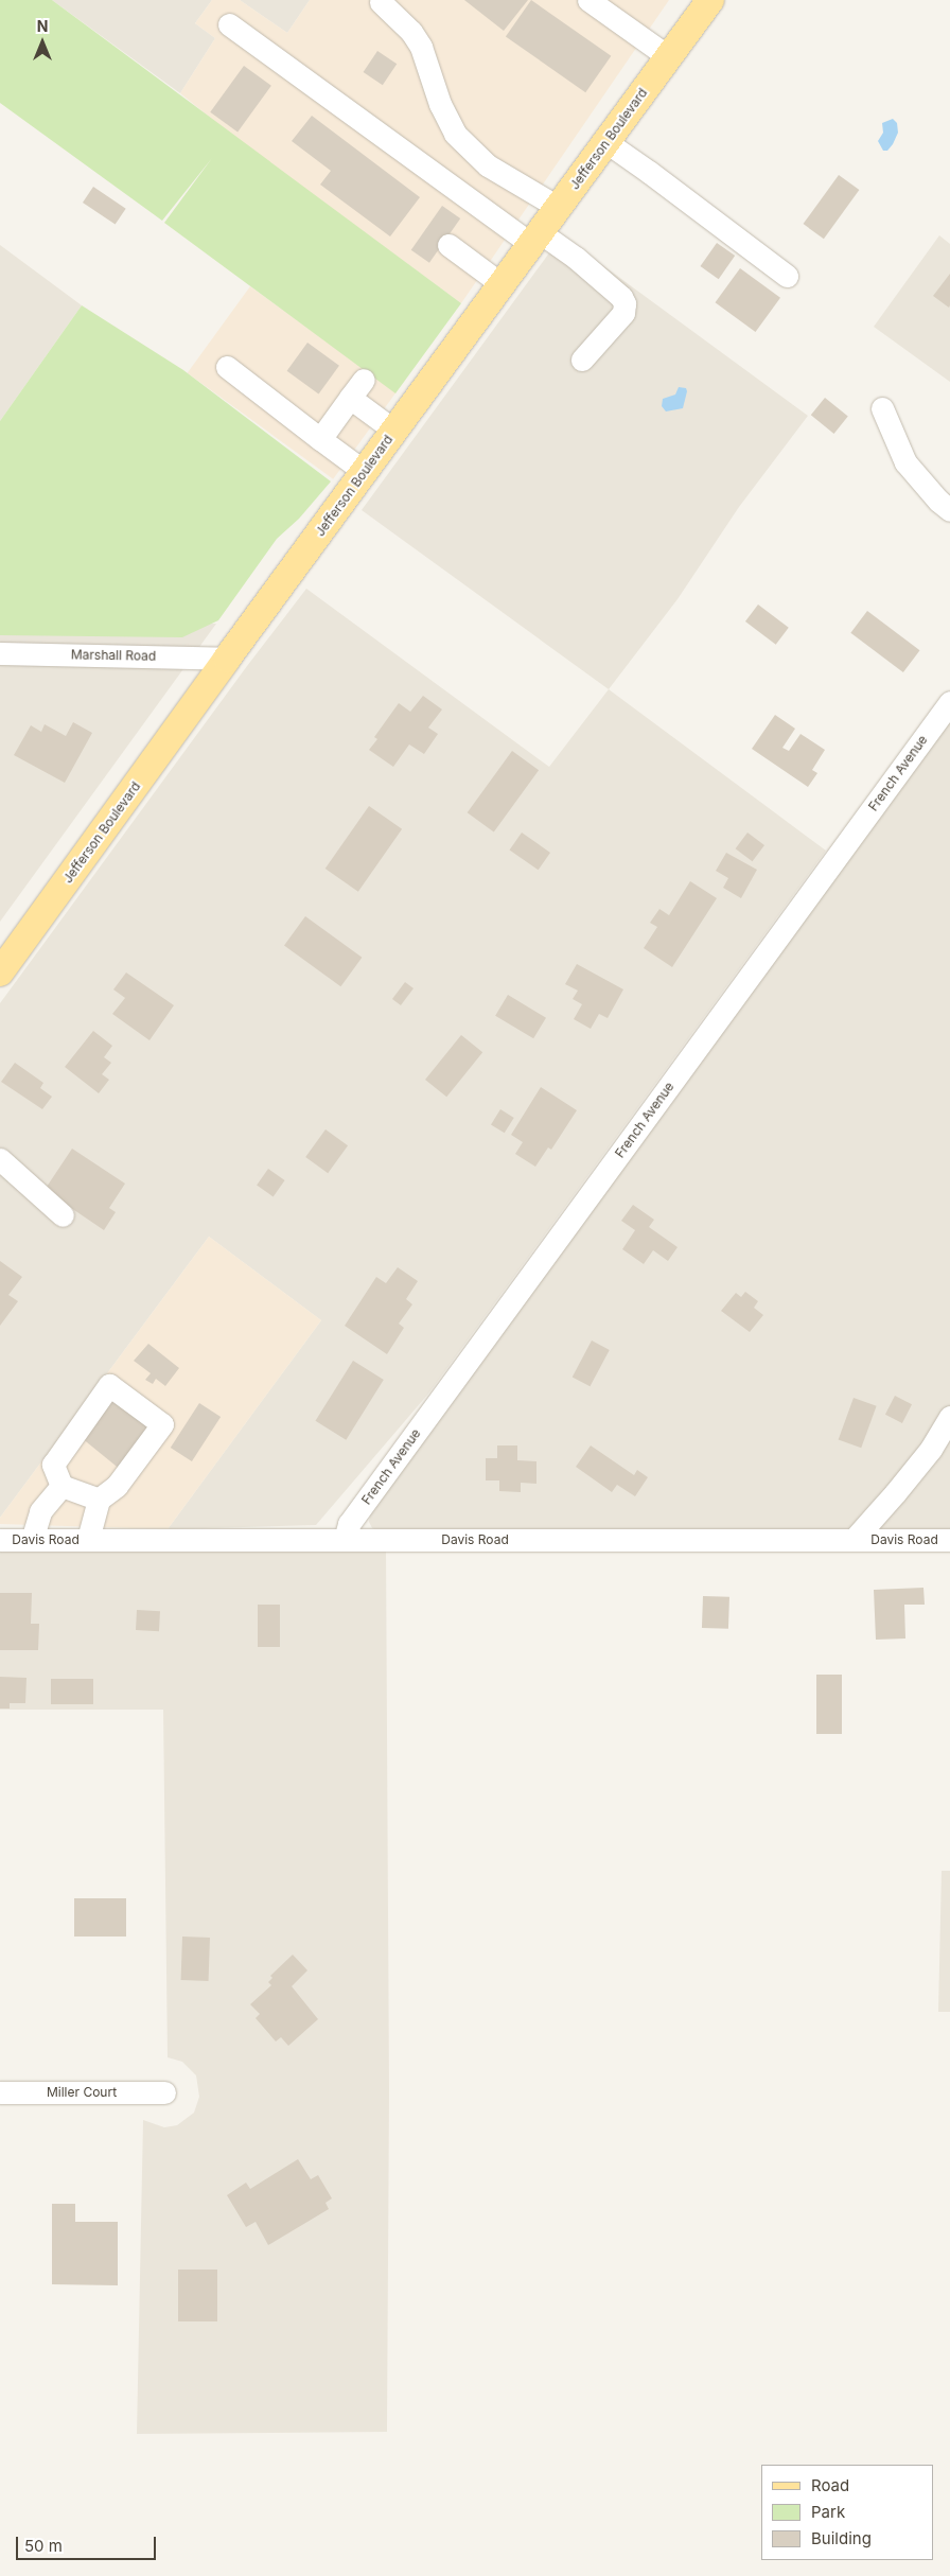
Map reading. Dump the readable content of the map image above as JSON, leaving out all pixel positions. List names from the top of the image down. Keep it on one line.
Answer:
{"streets":{"main road":["Jefferson Boulevard"],"street":["Marshall Road","French Avenue","Davis Road","Miller Court"]},"crossings":[["Jefferson Boulevard","Marshall Road"],["French Avenue","Davis Road"]],"legend":["Road","Park","Building"],"scale_bar":"50 m","north":"top"}
